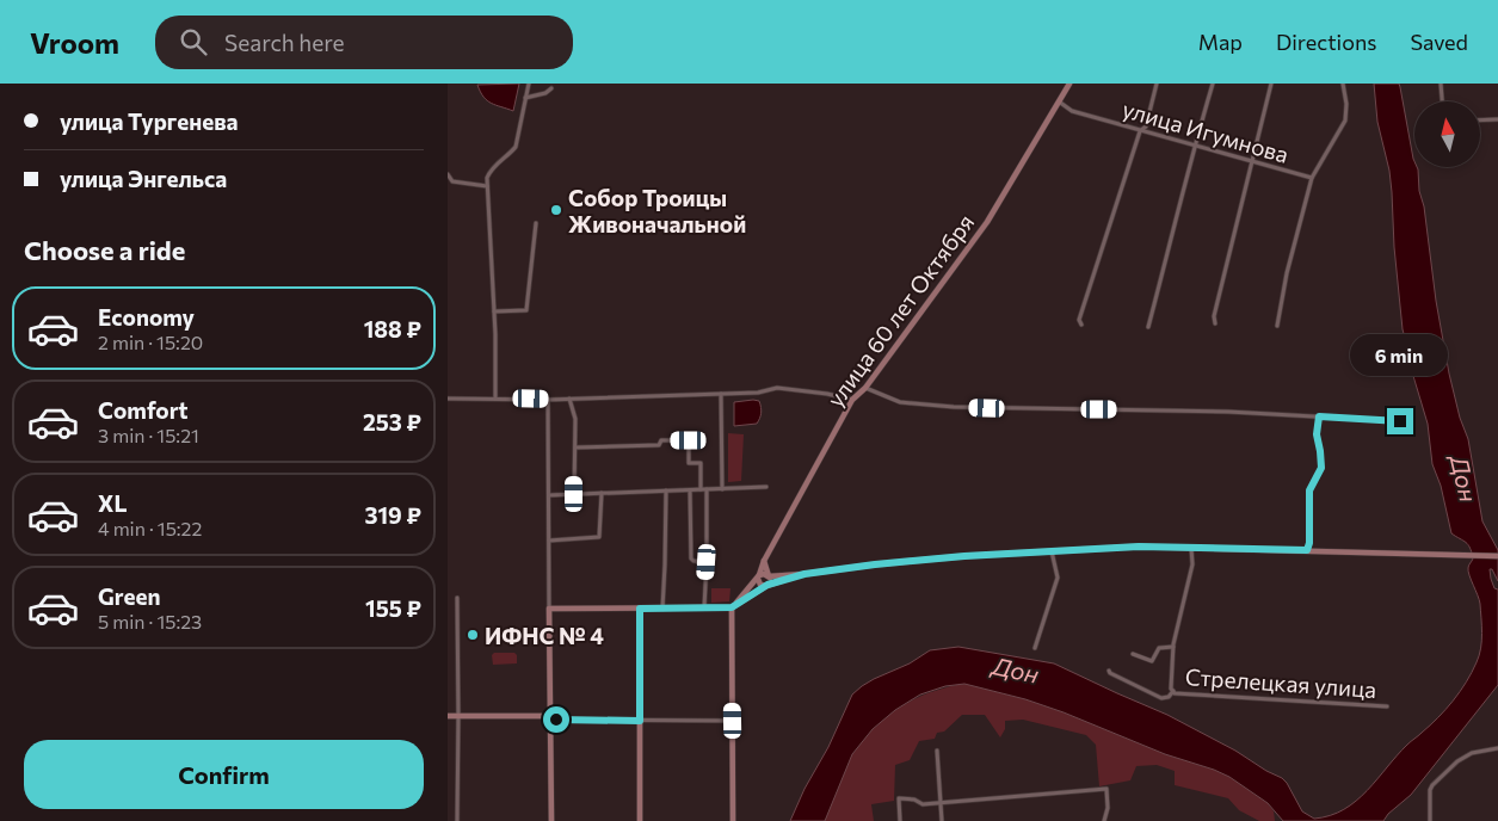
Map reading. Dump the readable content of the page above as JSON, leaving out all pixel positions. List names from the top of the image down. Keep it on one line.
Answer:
{"streets":{"main road":["улица 60 лет Октября"],"street":["улица Игумнова","Стрелецкая улица"]},"crossings":[["улица Игумнова","улица 60 лет Октября"]],"water":["Дон"],"places":["Собор Троицы Живоначальной","ИФНС № 4"],"north":"top","page":{"header":"Vroom","search":"Search here","nav":["Map","Directions","Saved"],"banner":["улица Тургенева","улица Энгельса"],"heading":"Choose a ride","list":[{"name":"Economy","note":"2 min · 15:20","value":"188 ₽"},{"name":"Comfort","note":"3 min · 15:21","value":"253 ₽"},{"name":"XL","note":"4 min · 15:22","value":"319 ₽"},{"name":"Green","note":"5 min · 15:23","value":"155 ₽"}],"bubble":"6 min","buttons":"Confirm"}}
